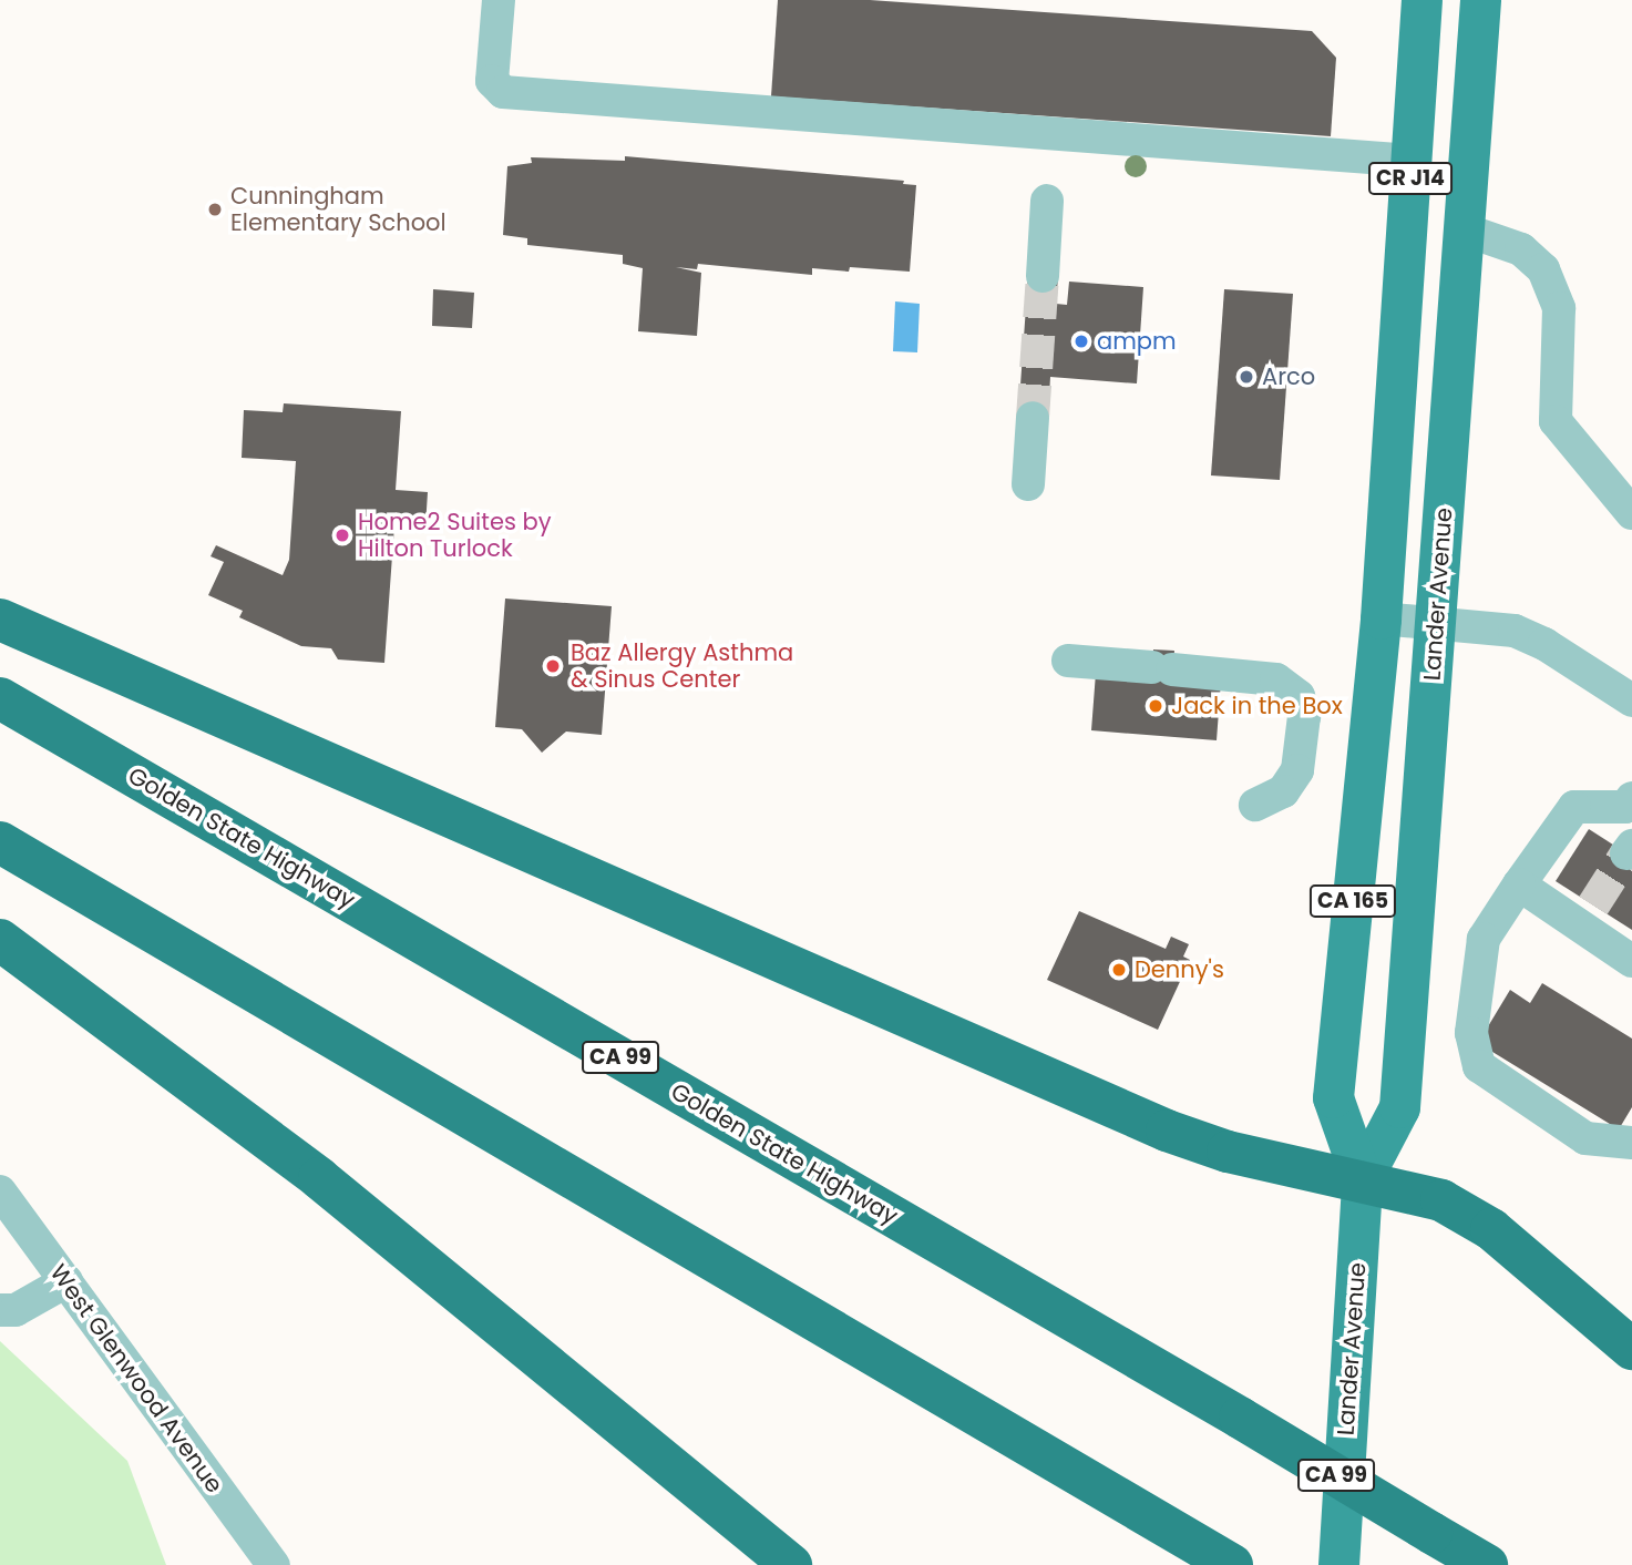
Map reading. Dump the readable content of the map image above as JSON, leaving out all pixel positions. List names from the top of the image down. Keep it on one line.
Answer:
{"streets":{"highway":["Golden State Highway","CA 99"],"main road":["CR J14","Lander Avenue","CA 165"],"street":["West Glenwood Avenue"]},"places":["Cunningham Elementary School","ampm","Arco","Home2 Suites by Hilton Turlock","Baz Allergy Asthma & Sinus Center","Jack in the Box","Denny's"]}
